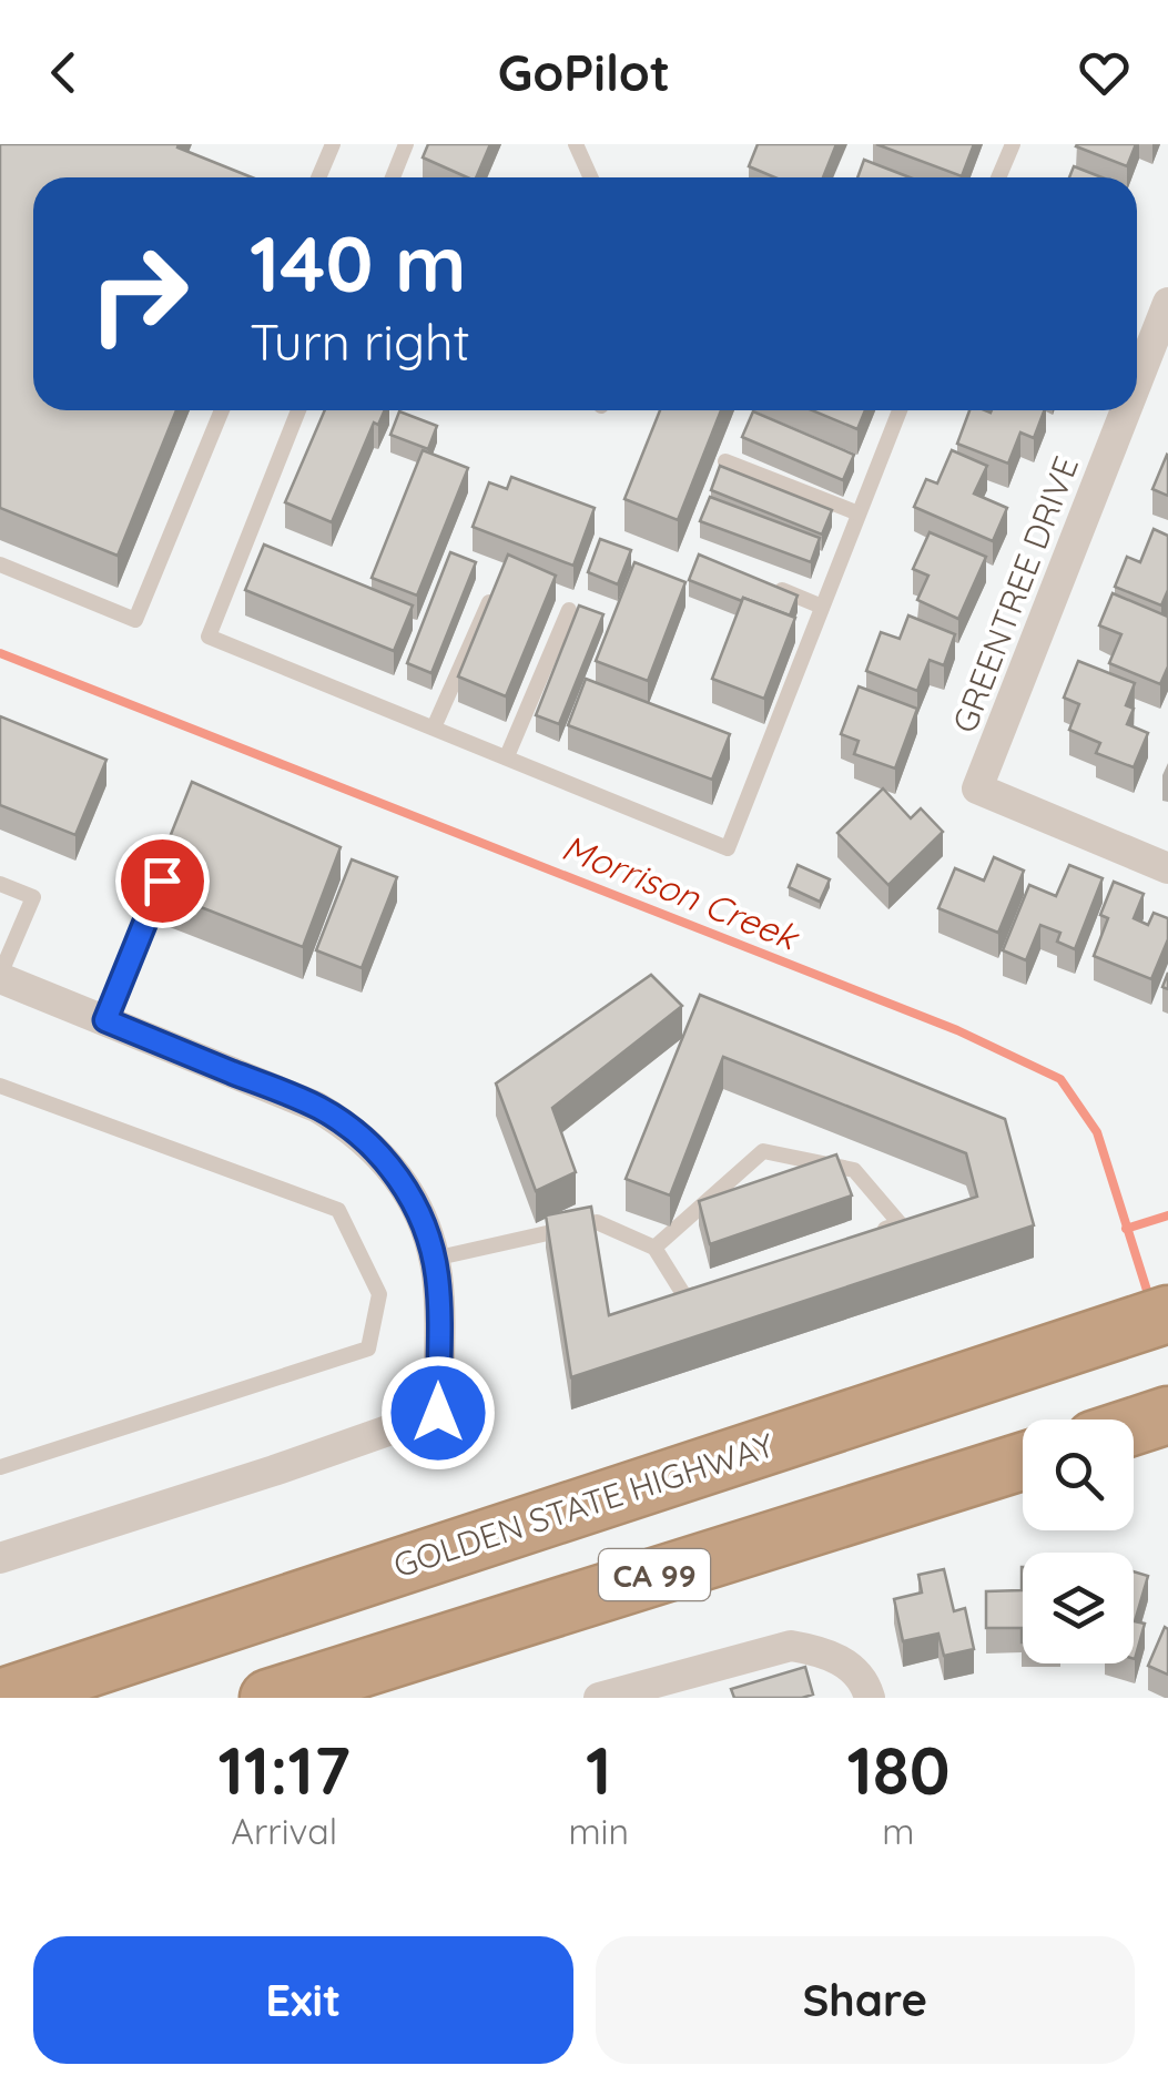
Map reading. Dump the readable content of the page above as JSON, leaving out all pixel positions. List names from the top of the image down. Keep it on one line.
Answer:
{"streets":{"highway":["GOLDEN STATE HIGHWAY","CA 99"],"street":["GREENTREE DRIVE"]},"water":["Morrison Creek"],"page":{"header":"GoPilot","turn":["140 m","Turn right"],"eta":["11:17","Arrival","1","min","180","m"],"buttons":["Exit","Share"]}}
